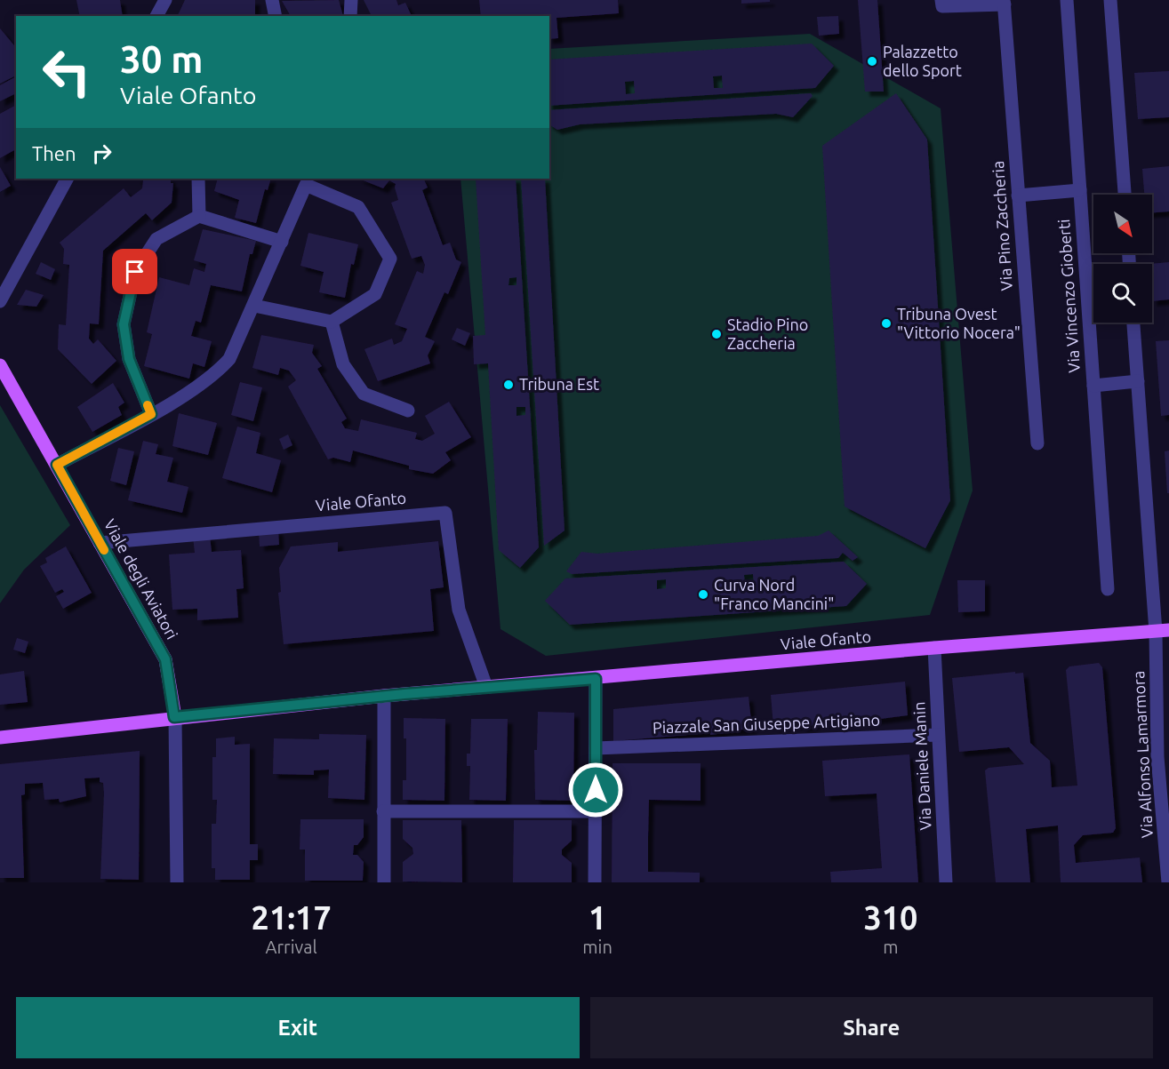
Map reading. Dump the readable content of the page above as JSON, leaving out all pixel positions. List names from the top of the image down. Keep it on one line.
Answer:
{"streets":{"main road":["Viale Ofanto","Viale degli Aviatori"],"street":["Via Pino Zaccheria","Via Vincenzo Gioberti","Piazzale San Giuseppe Artigiano","Via Alfonso Lamarmora","Via Daniele Manin"]},"crossings":[["Viale Ofanto","Viale degli Aviatori"],["Viale Ofanto","Via Alfonso Lamarmora"],["Viale Ofanto","Via Daniele Manin"],["Piazzale San Giuseppe Artigiano","Via Daniele Manin"]],"places":["Palazzetto dello Sport","Tribuna Ovest \"Vittorio Nocera\"","Stadio Pino Zaccheria","Tribuna Est","Curva Nord \"Franco Mancini\""],"north":"bottom right","page":{"turn":["30 m","Viale Ofanto"],"then":"Then","eta":["21:17","Arrival","1","min","310","m"],"buttons":["Exit","Share"]}}
